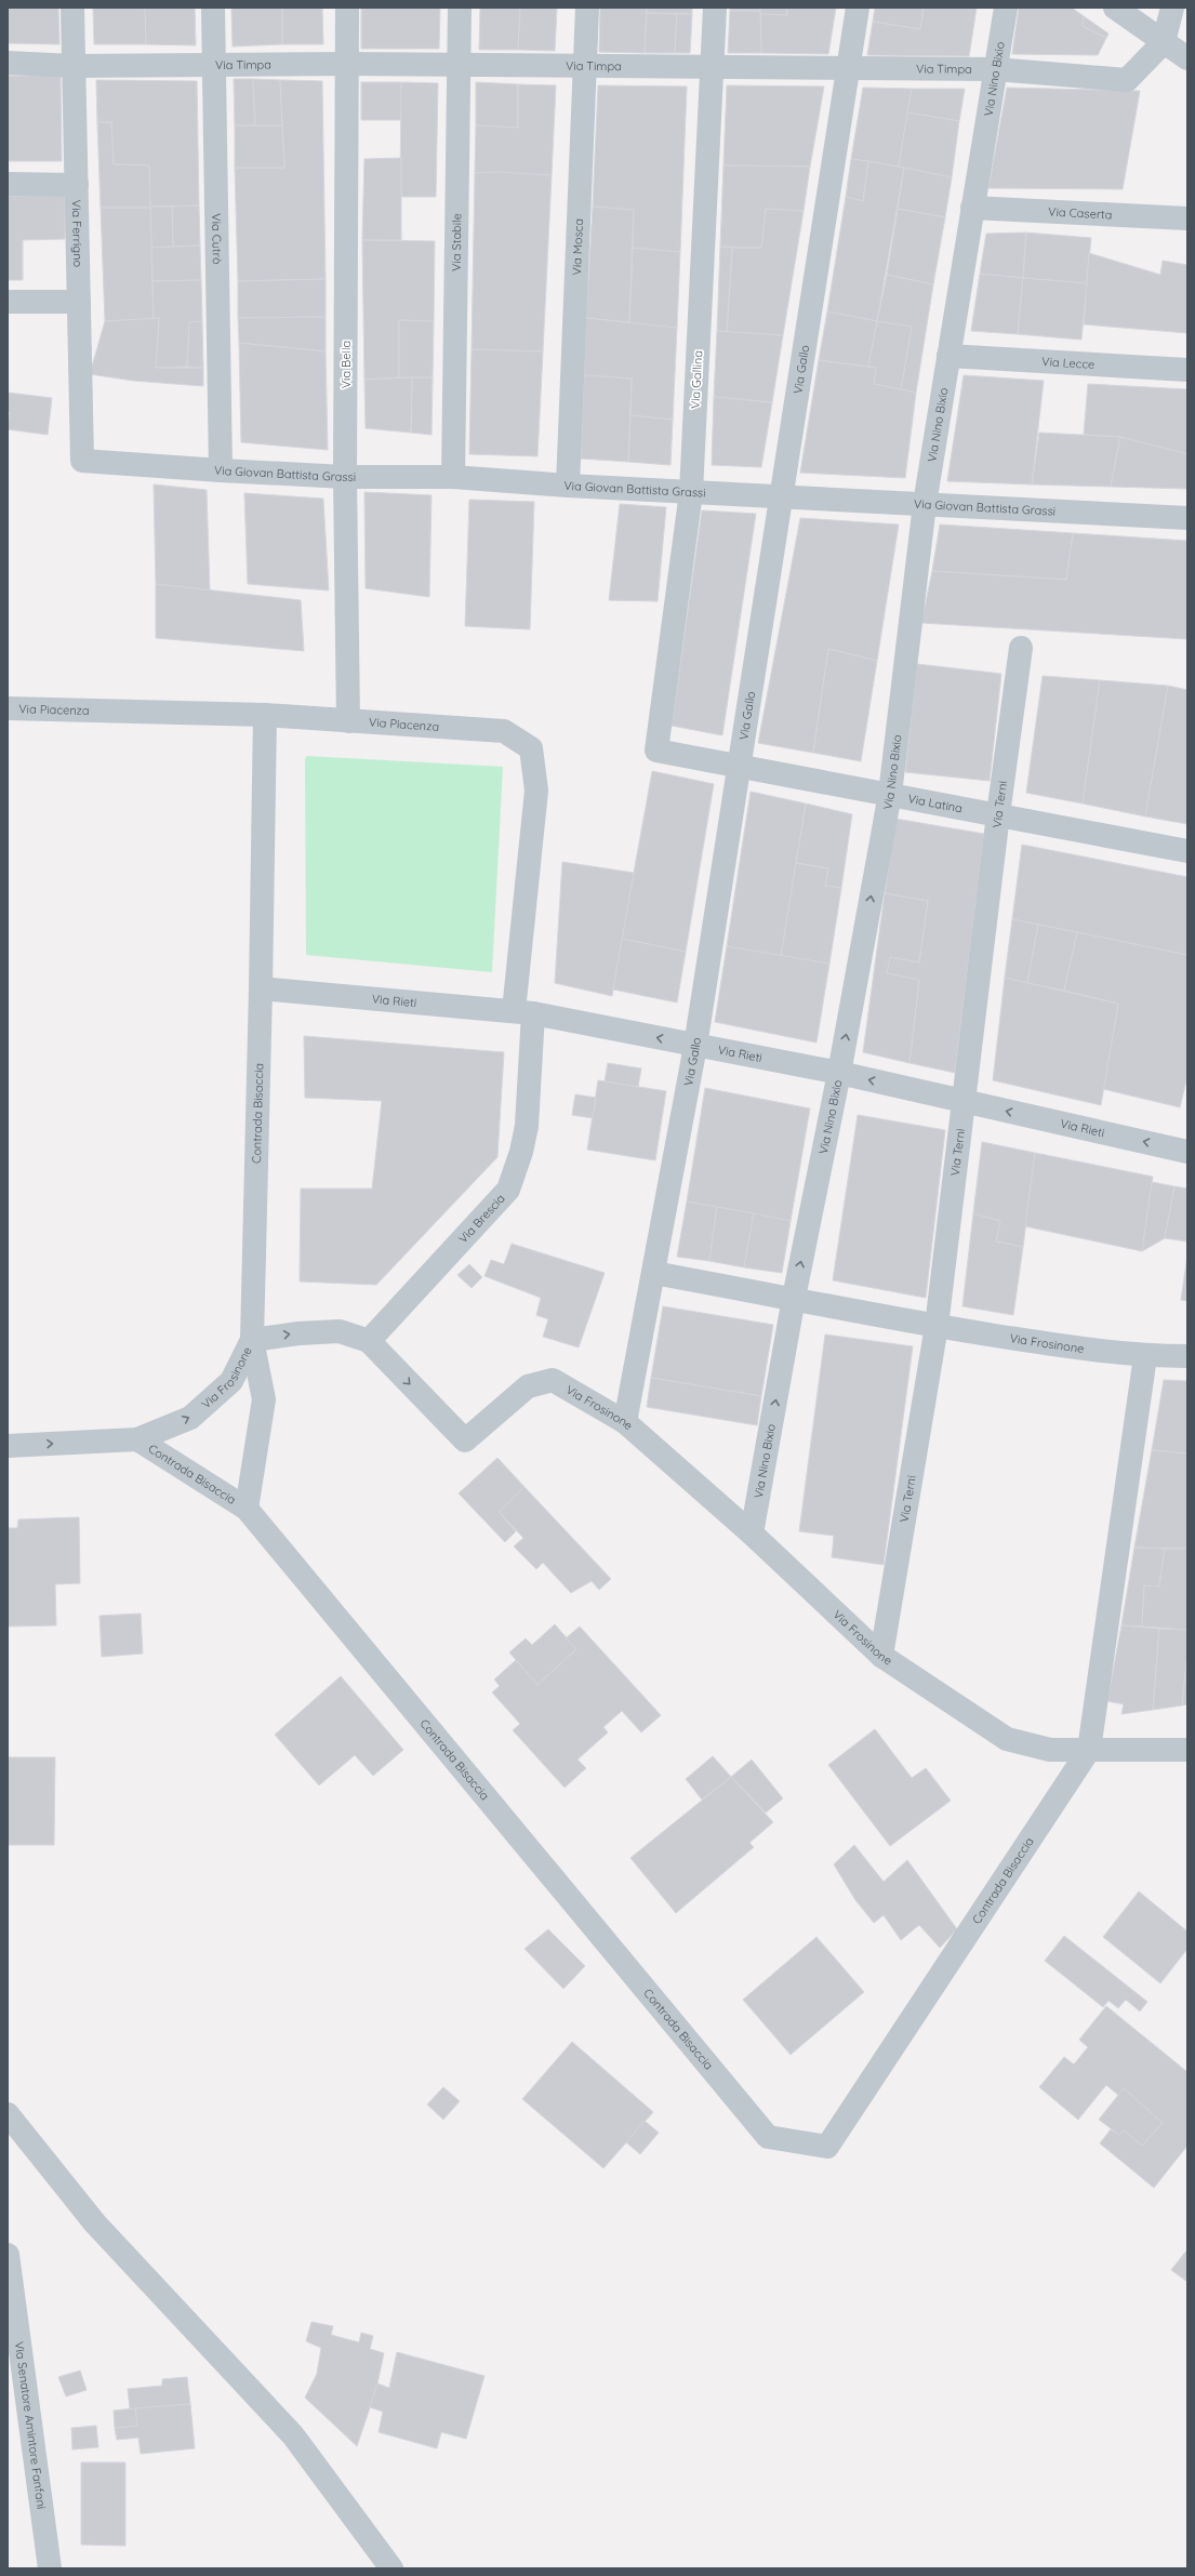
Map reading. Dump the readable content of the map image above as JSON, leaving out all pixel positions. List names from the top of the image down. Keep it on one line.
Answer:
{"streets":{"street":["Via Timpa","Via Nino Bixio","Via Caserta","Via Ferrigno","Via Cutrò","Via Stabile","Via Mosca","Via Lecce","Via Bella","Via Gallo","Via Gallina","Via Giovan Battista Grassi","Via Piacenza","Via Latina","Via Terni","Via Rieti","Contrada Bisaccia","Via Brescia","Via Frosinone","Via Senatore Amintore Fanfani"]},"crossings":[["Via Timpa","Via Nino Bixio"],["Via Timpa","Via Ferrigno"],["Via Timpa","Via Cutrò"],["Via Timpa","Via Stabile"],["Via Timpa","Via Mosca"],["Via Timpa","Via Bella"],["Via Timpa","Via Gallo"],["Via Timpa","Via Gallina"],["Via Nino Bixio","Via Caserta"],["Via Nino Bixio","Via Lecce"],["Via Nino Bixio","Via Giovan Battista Grassi"],["Via Nino Bixio","Via Latina"],["Via Nino Bixio","Via Rieti"],["Via Nino Bixio","Via Frosinone"],["Via Ferrigno","Via Giovan Battista Grassi"],["Via Cutrò","Via Giovan Battista Grassi"],["Via Stabile","Via Giovan Battista Grassi"],["Via Mosca","Via Giovan Battista Grassi"],["Via Bella","Via Giovan Battista Grassi"],["Via Bella","Via Piacenza"],["Via Gallo","Via Giovan Battista Grassi"],["Via Gallo","Via Latina"],["Via Gallo","Via Rieti"],["Via Gallo","Via Frosinone"],["Via Gallina","Via Giovan Battista Grassi"],["Via Gallina","Via Latina"],["Via Piacenza","Via Rieti"],["Via Piacenza","Contrada Bisaccia"],["Via Piacenza","Via Brescia"],["Via Latina","Via Terni"],["Via Terni","Via Rieti"],["Via Terni","Via Frosinone"],["Via Rieti","Contrada Bisaccia"],["Via Rieti","Via Brescia"],["Contrada Bisaccia","Via Frosinone"],["Via Brescia","Via Frosinone"]],"one_way":["Via Nino Bixio","Via Rieti"]}
